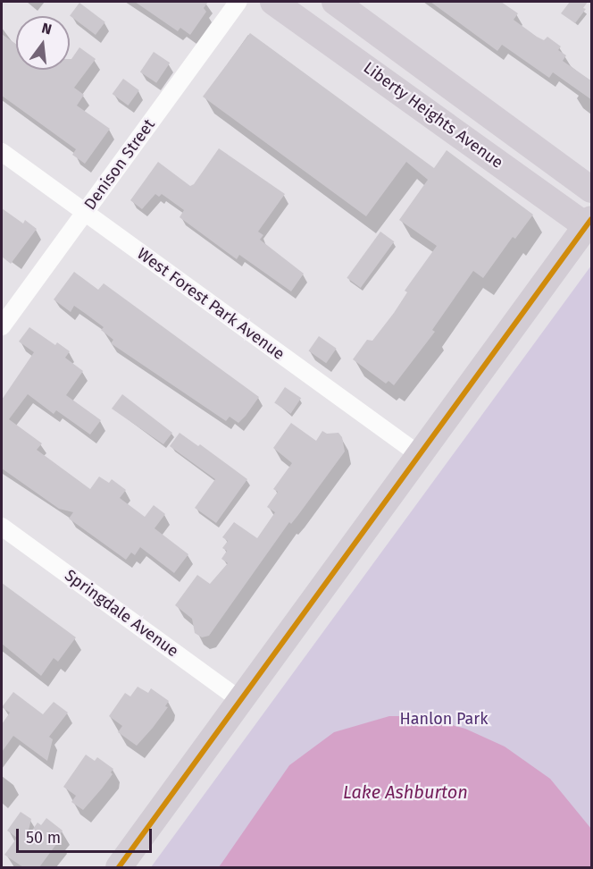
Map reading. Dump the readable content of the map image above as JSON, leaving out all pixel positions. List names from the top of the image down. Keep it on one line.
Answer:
{"streets":{"main road":["Liberty Heights Avenue"],"street":["Denison Street","West Forest Park Avenue","Springdale Avenue"]},"crossings":[["Denison Street","West Forest Park Avenue"]],"water":["Lake Ashburton"],"parks":["Hanlon Park"],"scale_bar":"50 m","north":"top"}
